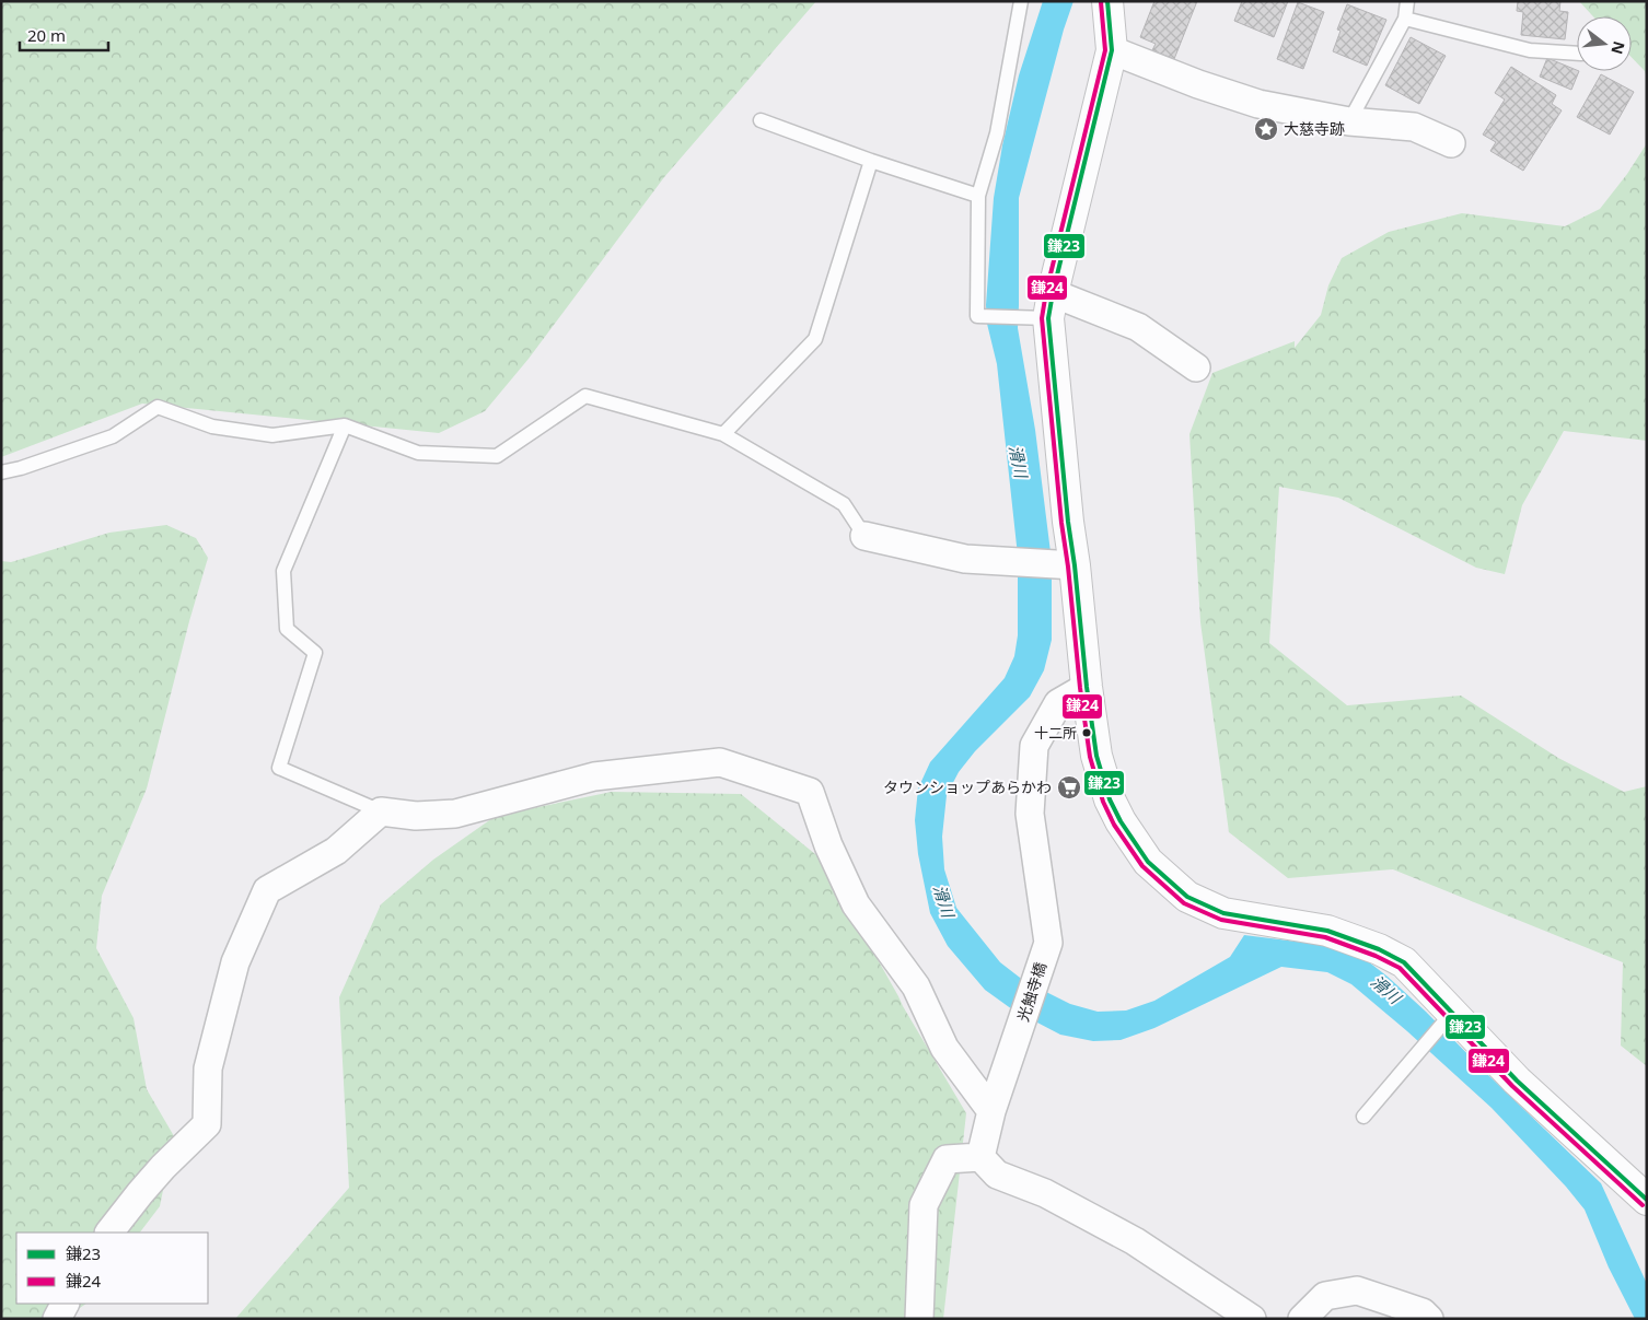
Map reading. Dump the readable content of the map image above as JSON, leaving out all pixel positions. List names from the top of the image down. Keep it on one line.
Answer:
{"streets":{"street":["光触寺橋"]},"water":["滑川"],"places":{"place":["大慈寺跡"],"other":["十二所"],"supermarket":["タウンショップあらかわ"]},"lines":["transit line 鎌23","transit line 鎌24"],"legend":["鎌23","鎌24"],"scale_bar":"20 m","north":"right"}
